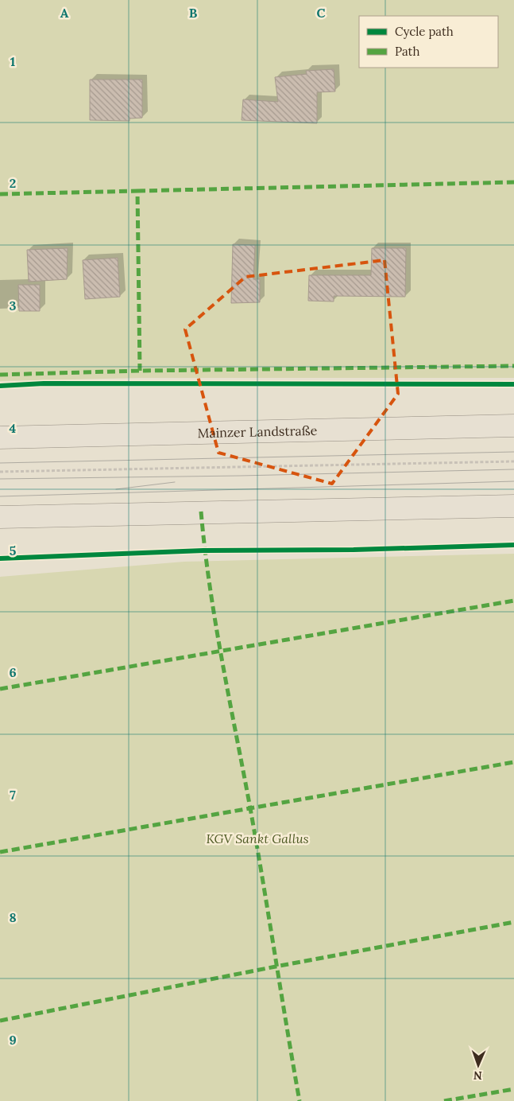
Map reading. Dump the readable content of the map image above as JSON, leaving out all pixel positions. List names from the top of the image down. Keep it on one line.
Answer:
{"streets":{"main road":["Mainzer Landstraße"]},"parks":["KGV Sankt Gallus"],"legend":["Cycle path","Path"],"north":"bottom","grid":{"columns":["A","B","C"],"rows":["1","2","3","4","5","6","7","8","9"]}}
